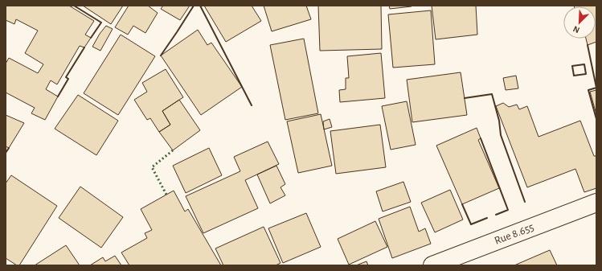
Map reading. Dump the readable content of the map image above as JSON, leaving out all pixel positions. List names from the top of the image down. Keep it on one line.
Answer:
{"streets":{"street":["Rue 8.655"]},"north":"bottom left"}
